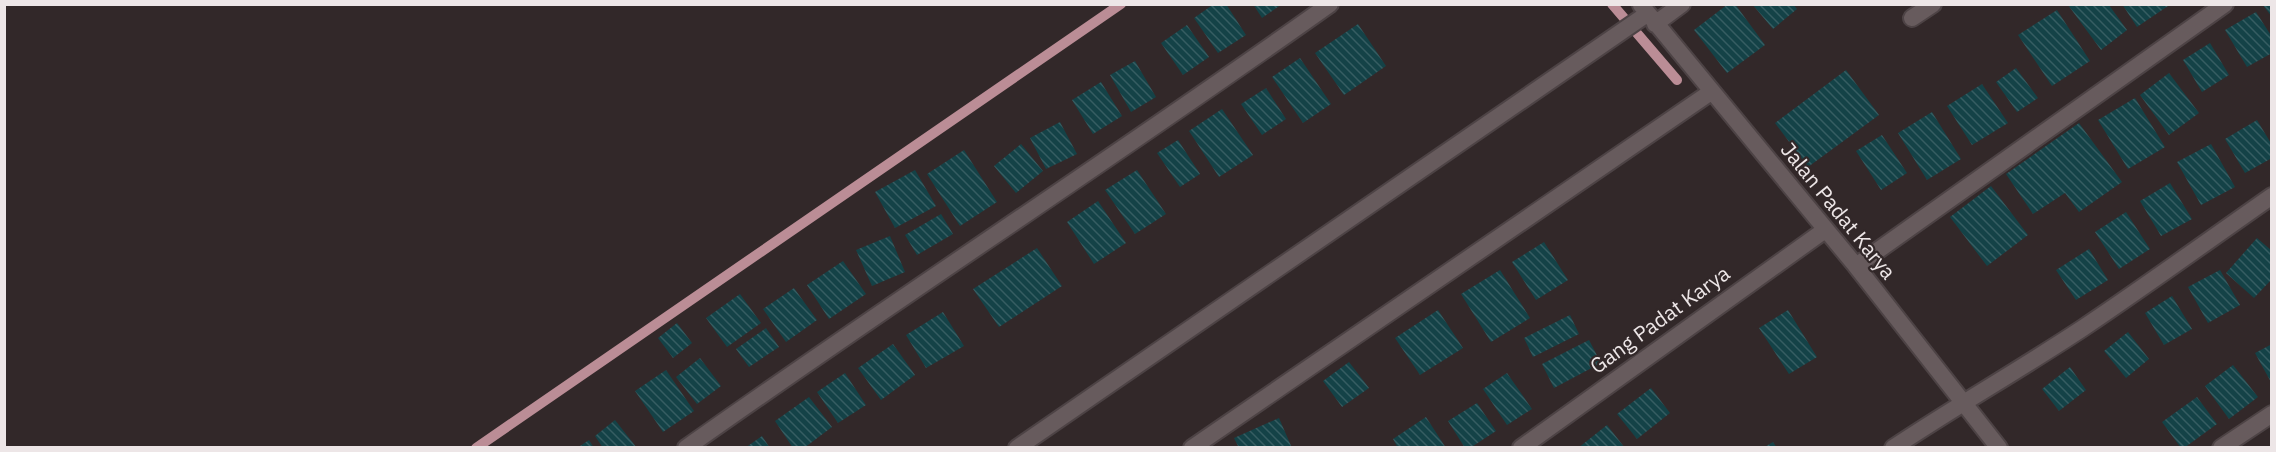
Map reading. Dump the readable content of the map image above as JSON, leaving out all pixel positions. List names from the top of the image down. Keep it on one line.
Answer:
{"streets":{"street":["Jalan Padat Karya","Gang Padat Karya"]},"crossings":[["Jalan Padat Karya","Gang Padat Karya"]]}
